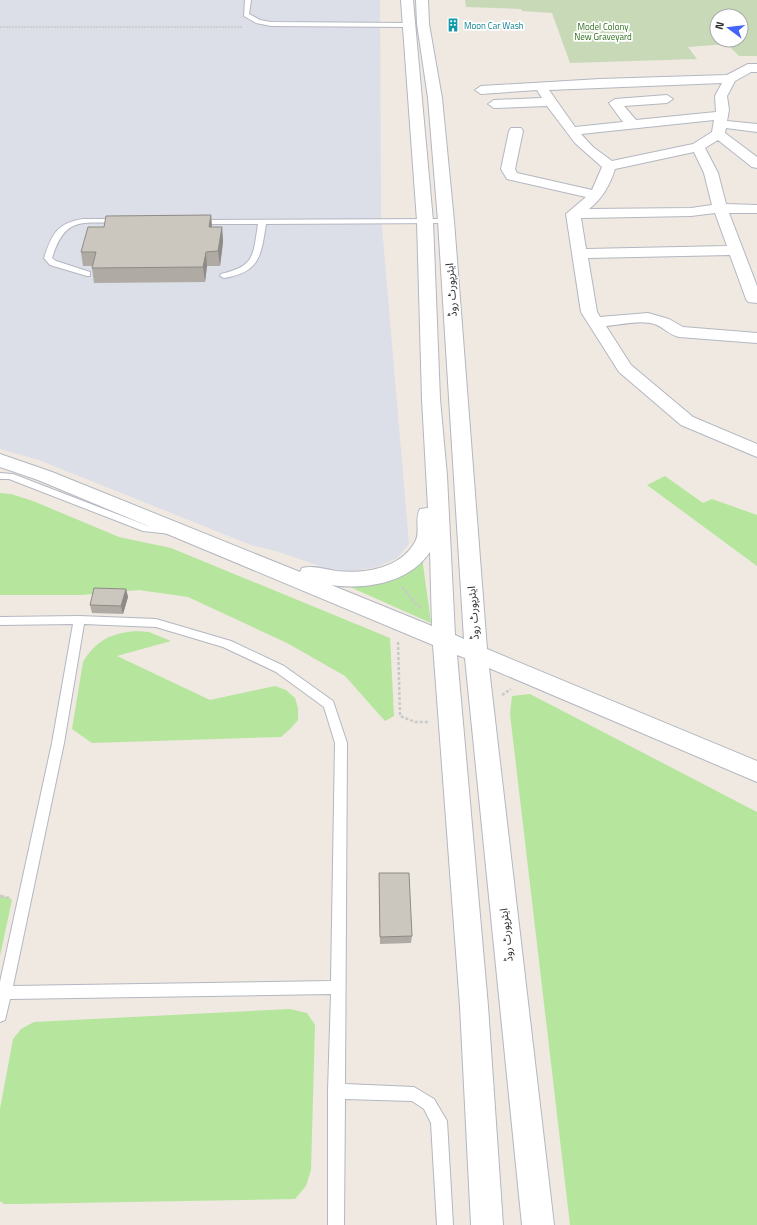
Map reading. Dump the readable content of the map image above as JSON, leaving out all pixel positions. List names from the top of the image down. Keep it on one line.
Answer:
{"streets":{"main road":["ایئرپورٹ روڈ"]},"parks":["Model Colony New Graveyard"],"places":{"building":["Moon Car Wash"]},"north":"left"}
